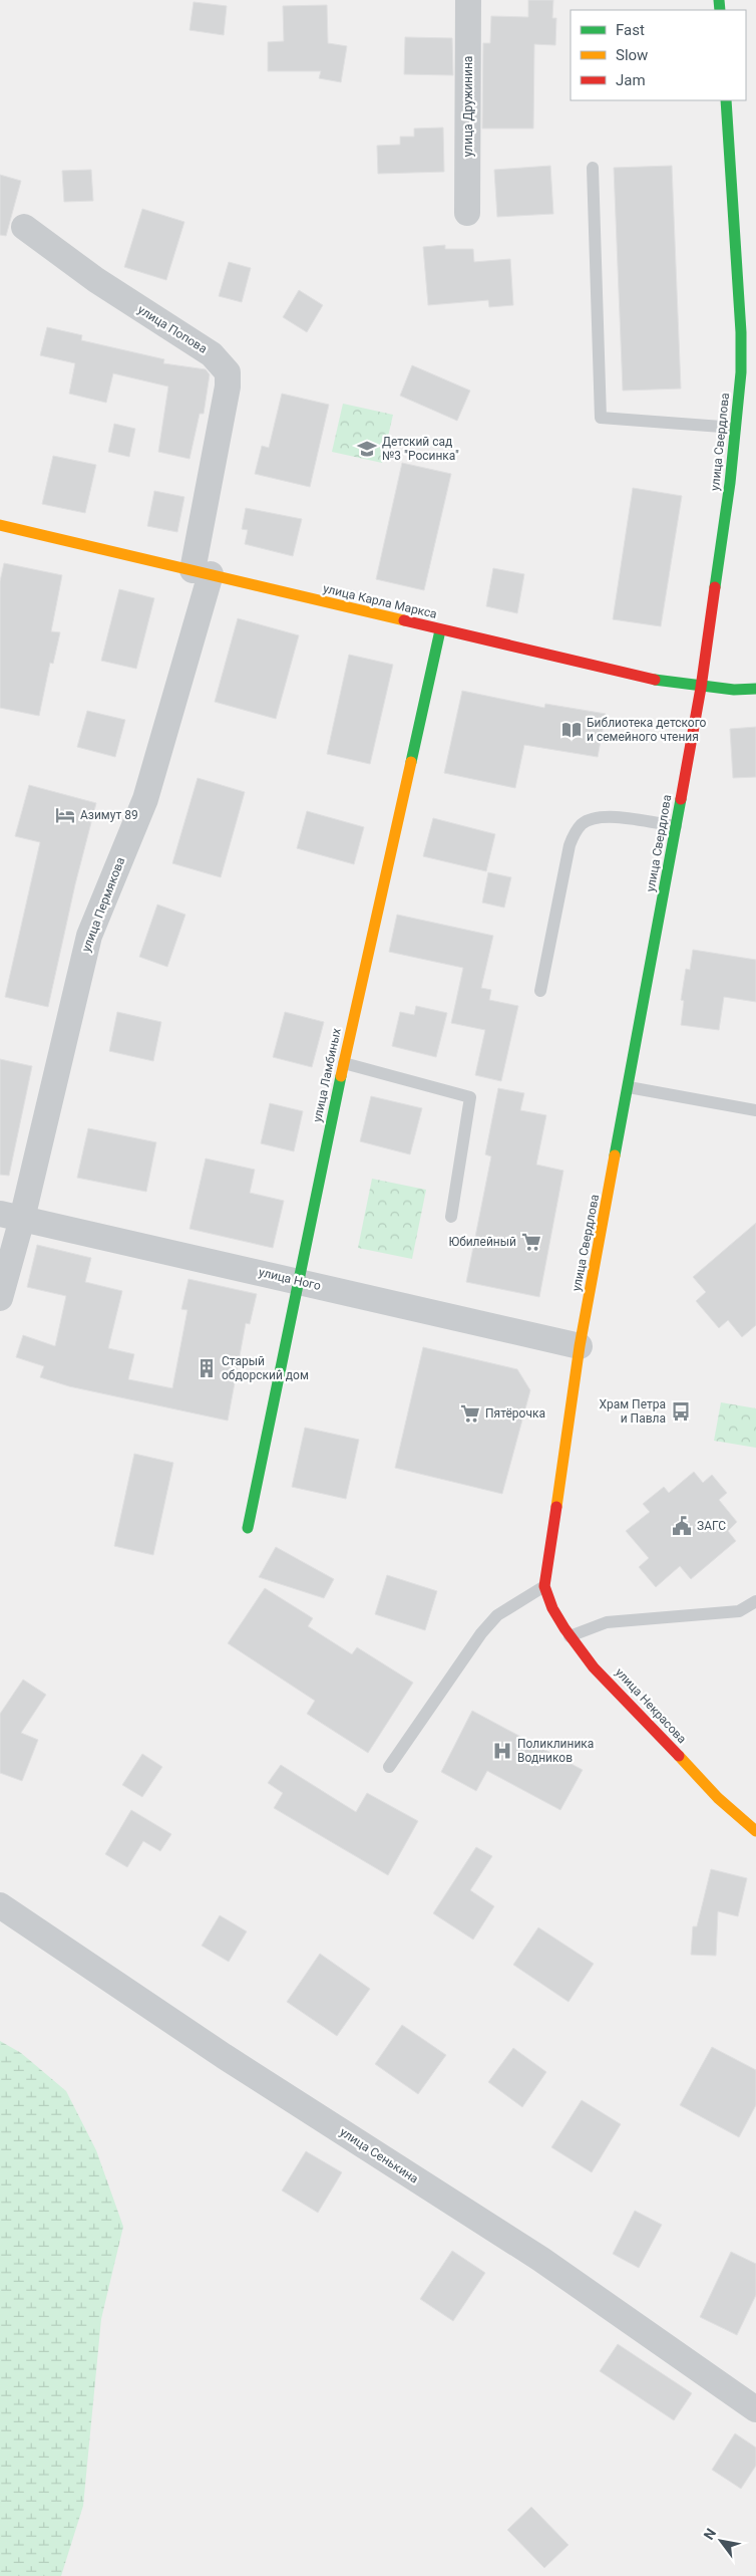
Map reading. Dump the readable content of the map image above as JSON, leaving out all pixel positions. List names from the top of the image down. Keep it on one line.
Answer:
{"streets":{"street":["улица Дружинина","улица Попова","улица Свердлова","улица Карла Маркса","улица Пермякова","улица Ламбиных","улица Ного","улица Некрасова","улица Сенькина"]},"crossings":[["улица Попова","улица Карла Маркса"],["улица Попова","улица Пермякова"],["улица Свердлова","улица Карла Маркса"],["улица Свердлова","улица Ного"],["улица Свердлова","улица Некрасова"],["улица Карла Маркса","улица Пермякова"],["улица Карла Маркса","улица Ламбиных"],["улица Пермякова","улица Ного"],["улица Ламбиных","улица Ного"]],"places":{"school or university":["Детский сад №3 \"Росинка\""],"library":["Библиотека детского и семейного чтения"],"hotel":["Азимут 89"],"supermarket":["Юбилейный","Пятёрочка"],"building":["Старый обдорский дом"],"bus stop":["Храм Петра и Павла"],"public building":["ЗАГС"],"hospital":["Поликлиника Водников"]},"legend":["Fast","Slow","Jam"],"north":"top left"}
